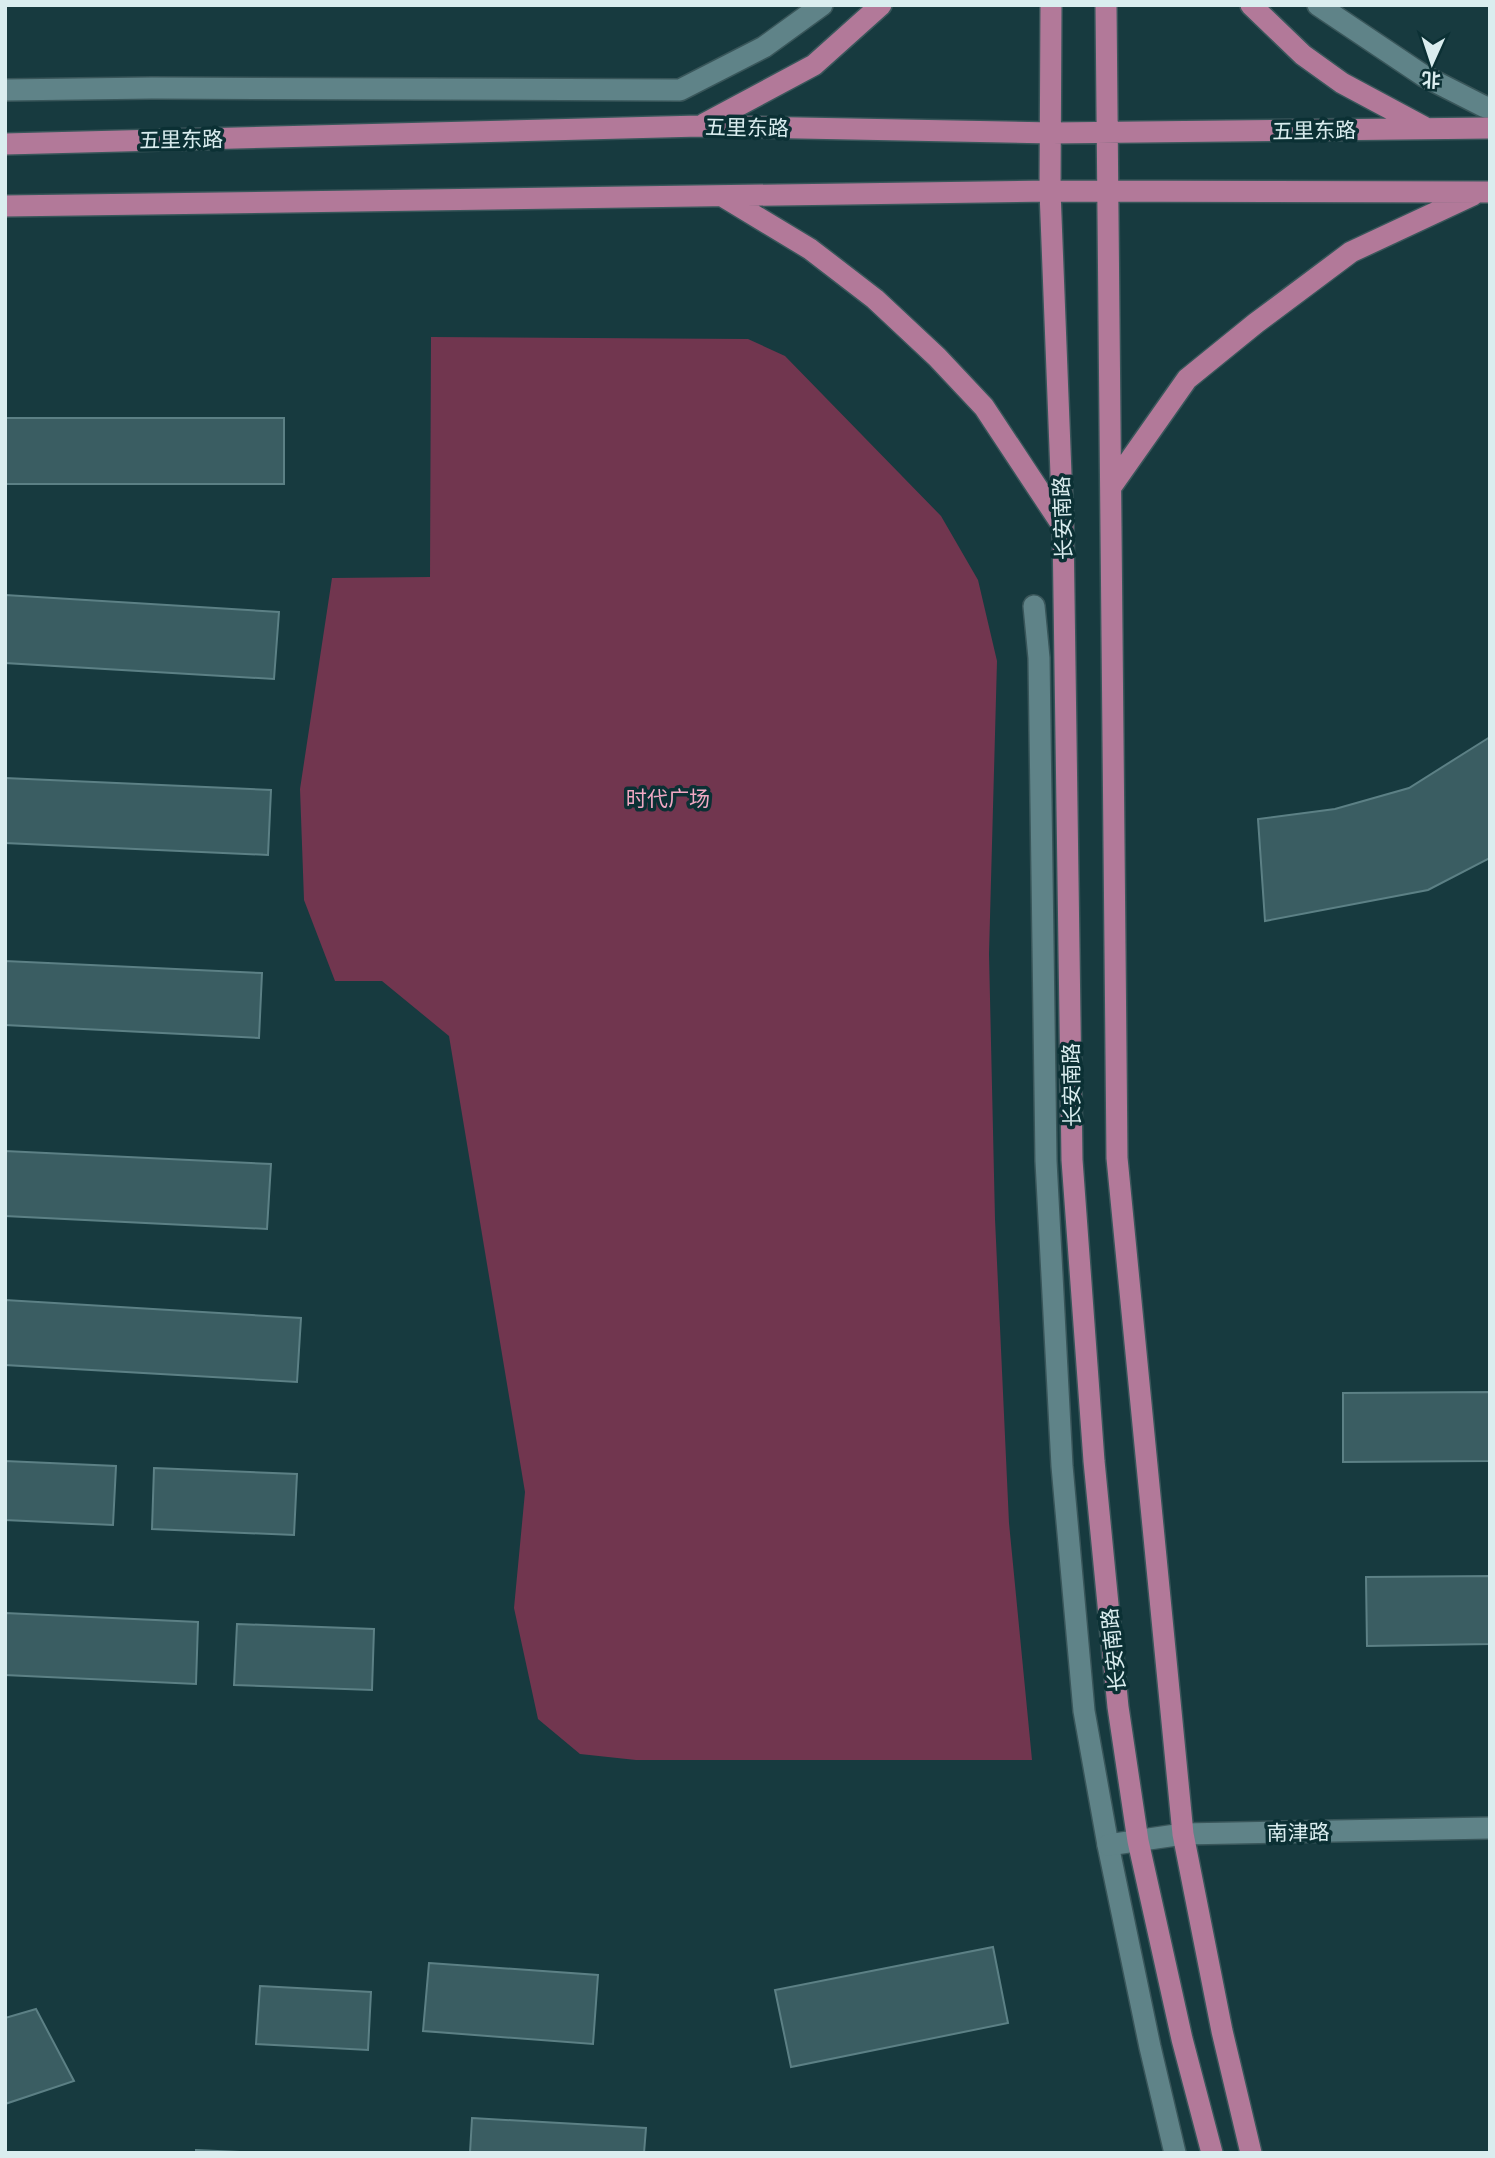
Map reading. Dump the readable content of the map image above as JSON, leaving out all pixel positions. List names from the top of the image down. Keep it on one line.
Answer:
{"streets":{"main road":["五里东路","长安南路"],"street":["南津路"]},"crossings":[["五里东路","长安南路"],["长安南路","南津路"]],"parks":["时代广场"],"north":"bottom"}
